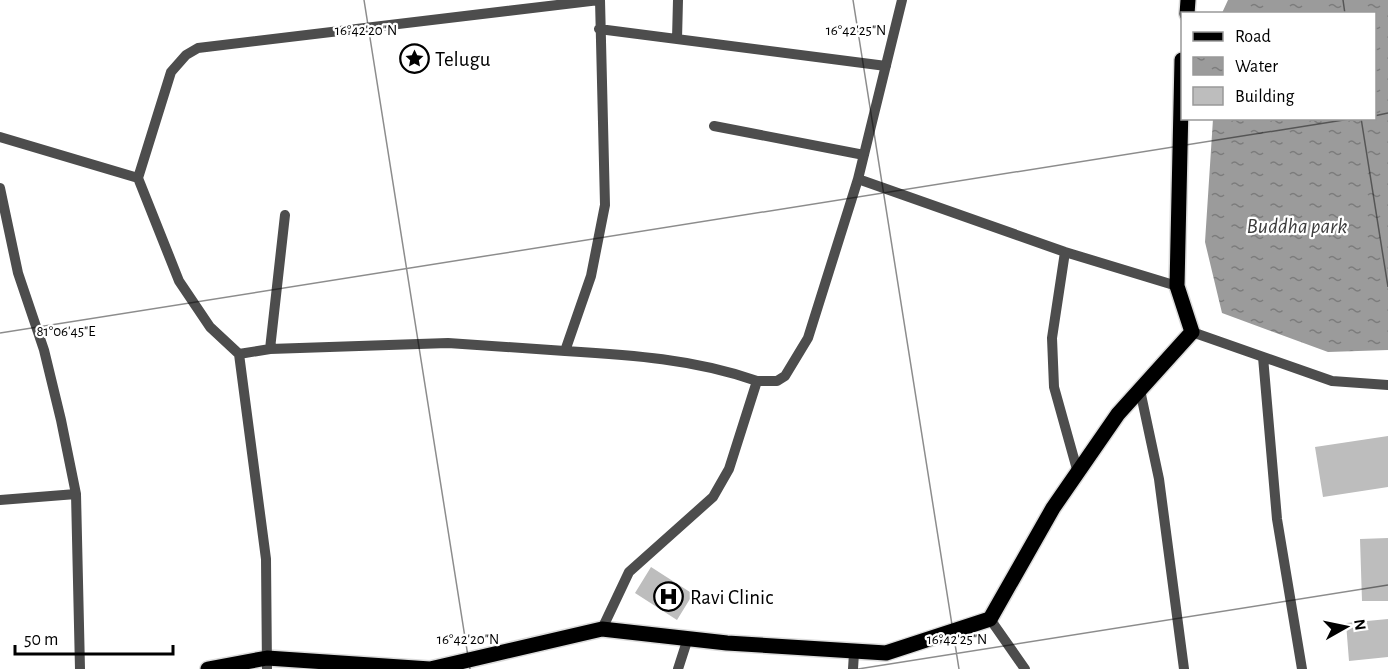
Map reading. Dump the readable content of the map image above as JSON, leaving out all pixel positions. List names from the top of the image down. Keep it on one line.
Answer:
{"water":["Buddha park"],"places":{"place":["Telugu"],"hospital":["Ravi Clinic"]},"legend":["Road","Water","Building"],"scale_bar":"50 m","north":"right","coordinates":["16°42'20\"N","16°42'25\"N","81°06'45\"E"]}
